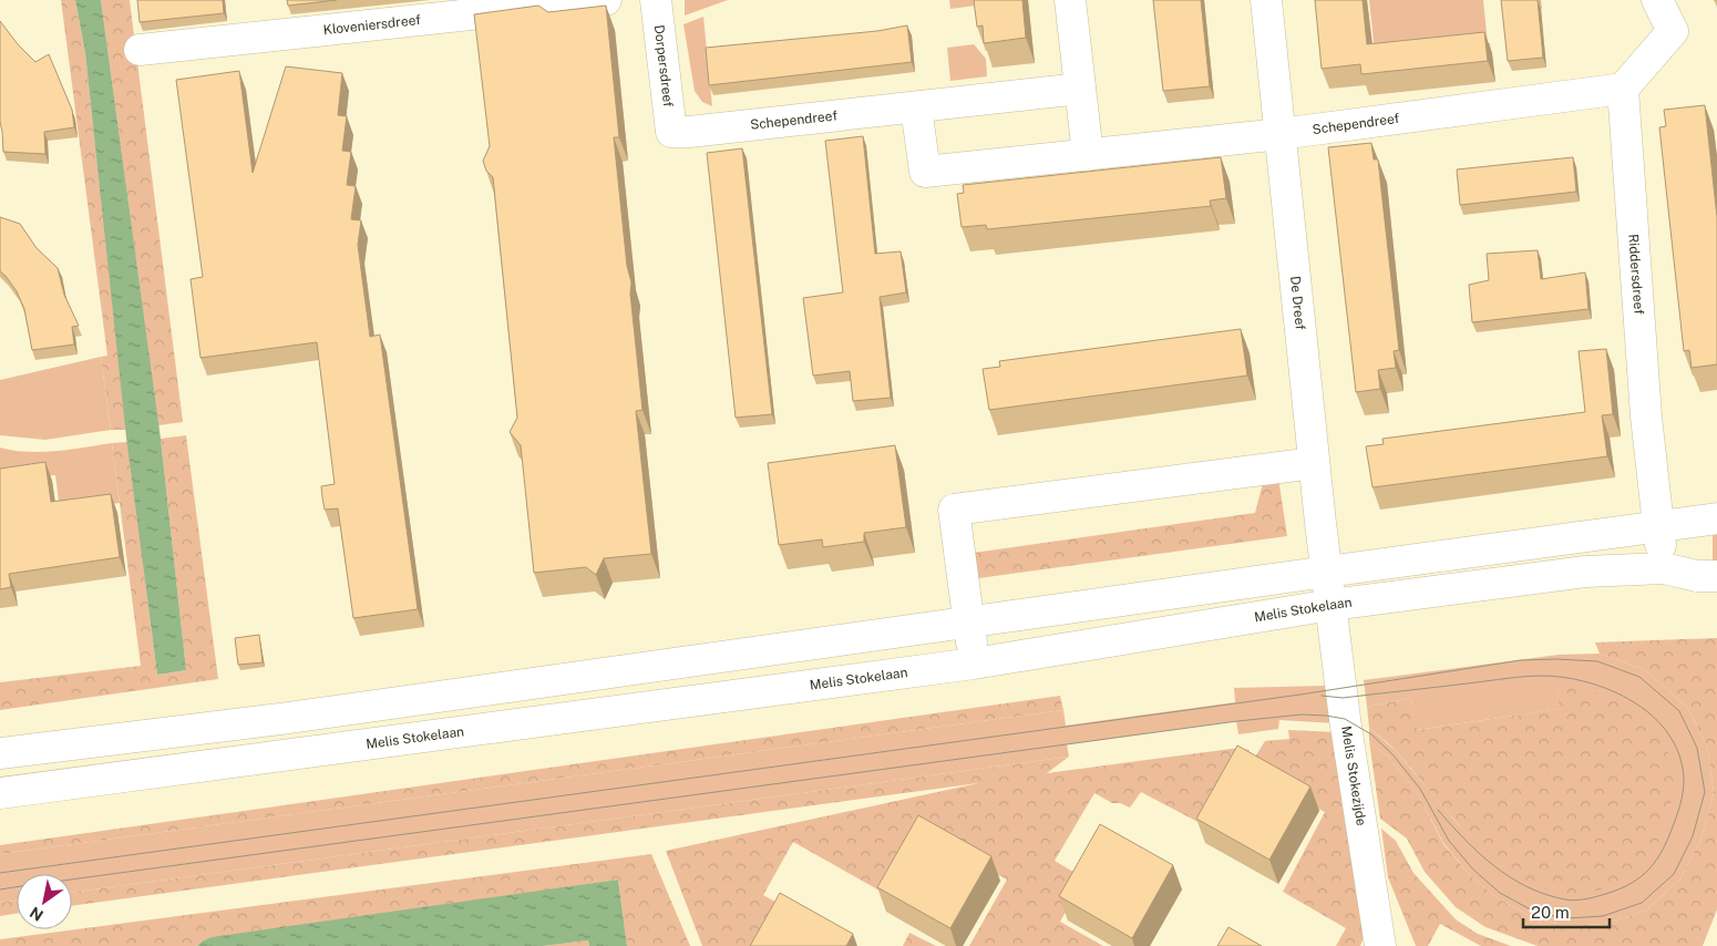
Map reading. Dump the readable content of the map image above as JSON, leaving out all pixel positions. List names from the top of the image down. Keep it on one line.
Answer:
{"streets":{"street":["Kloveniersdreef","Dorpersdreef","Schependreef","Riddersdreef","De Dreef","Melis Stokelaan","Melis Stokezijde"]},"crossings":[["Dorpersdreef","Schependreef"],["Schependreef","Riddersdreef"],["Schependreef","De Dreef"],["Riddersdreef","Melis Stokelaan"],["De Dreef","Melis Stokelaan"],["De Dreef","Melis Stokezijde"],["Melis Stokelaan","Melis Stokezijde"]],"scale_bar":"20 m","north":"bottom left"}
